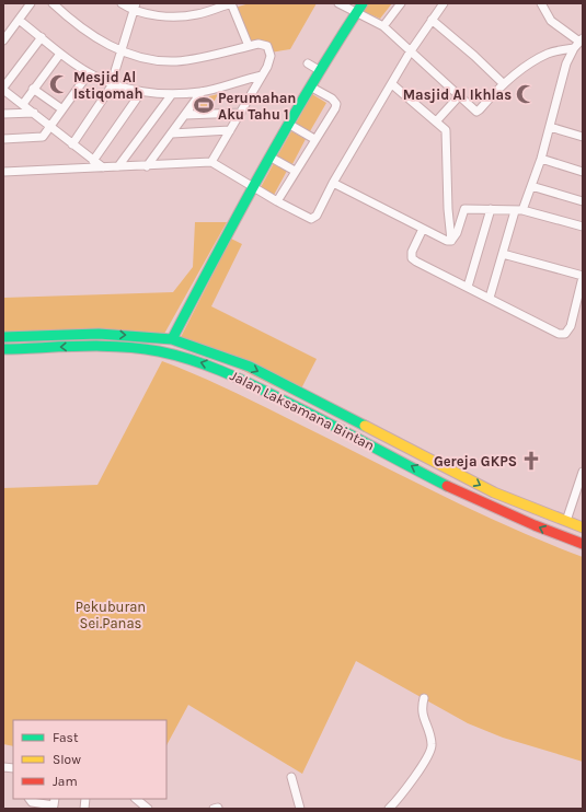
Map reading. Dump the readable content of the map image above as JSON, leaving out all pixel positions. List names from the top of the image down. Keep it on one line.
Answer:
{"streets":{"main road":["Jalan Laksamana Bintan"]},"parks":["Pekuburan Sei.Panas"],"places":{"mosque":["Mesjid Al Istiqomah","Masjid Al Ikhlas"],"sports":["Perumahan Aku Tahu 1"],"church":["Gereja GKPS"]},"legend":["Fast","Slow","Jam"]}
